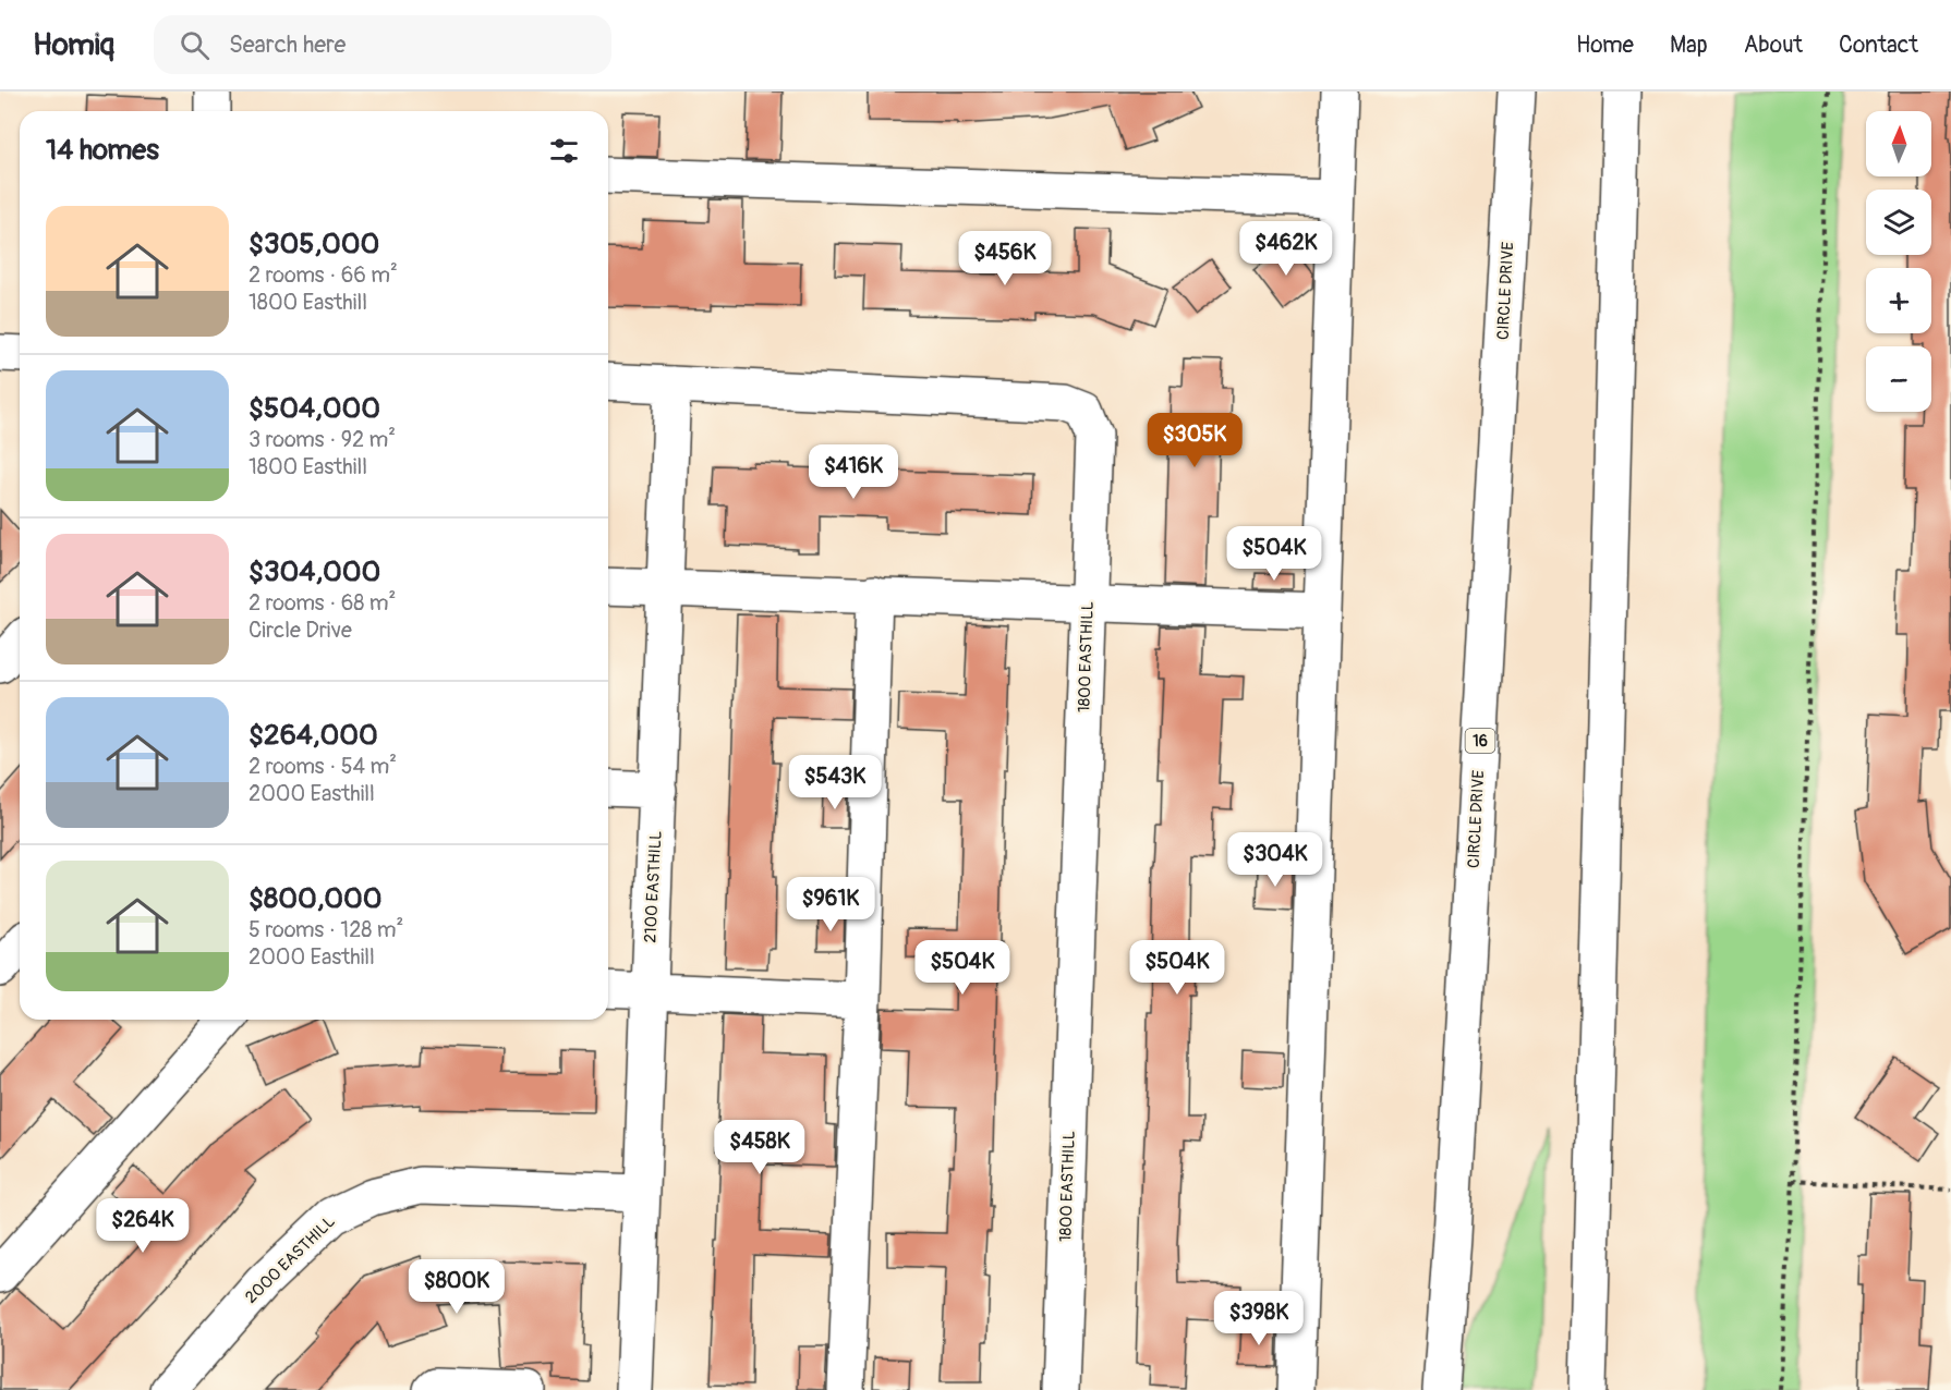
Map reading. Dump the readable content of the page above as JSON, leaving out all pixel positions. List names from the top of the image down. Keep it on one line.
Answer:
{"streets":{"main road":["CIRCLE DRIVE","1800 EASTHILL","16","2100 EASTHILL","2000 EASTHILL"]},"crossings":[["1800 EASTHILL","2100 EASTHILL"],["2100 EASTHILL","2000 EASTHILL"]],"north":"top","page":{"header":"Homiq","search":"Search here","nav":["Home","Map","About","Contact"],"map_buttons":["+","−"],"heading":"14 homes","list":[{"name":"$305,000","note":"2 rooms · 66 m² · 1800 Easthill"},{"name":"$504,000","note":"3 rooms · 92 m² · 1800 Easthill"},{"name":"$304,000","note":"2 rooms · 68 m² · Circle Drive"},{"name":"$264,000","note":"2 rooms · 54 m² · 2000 Easthill"},{"name":"$800,000","note":"5 rooms · 128 m² · 2000 Easthill"}],"price":["$462K","$456K","$305K","$416K","$504K","$543K","$304K","$961K","$504K","$504K","$458K","$264K","$800K","$398K"]}}
